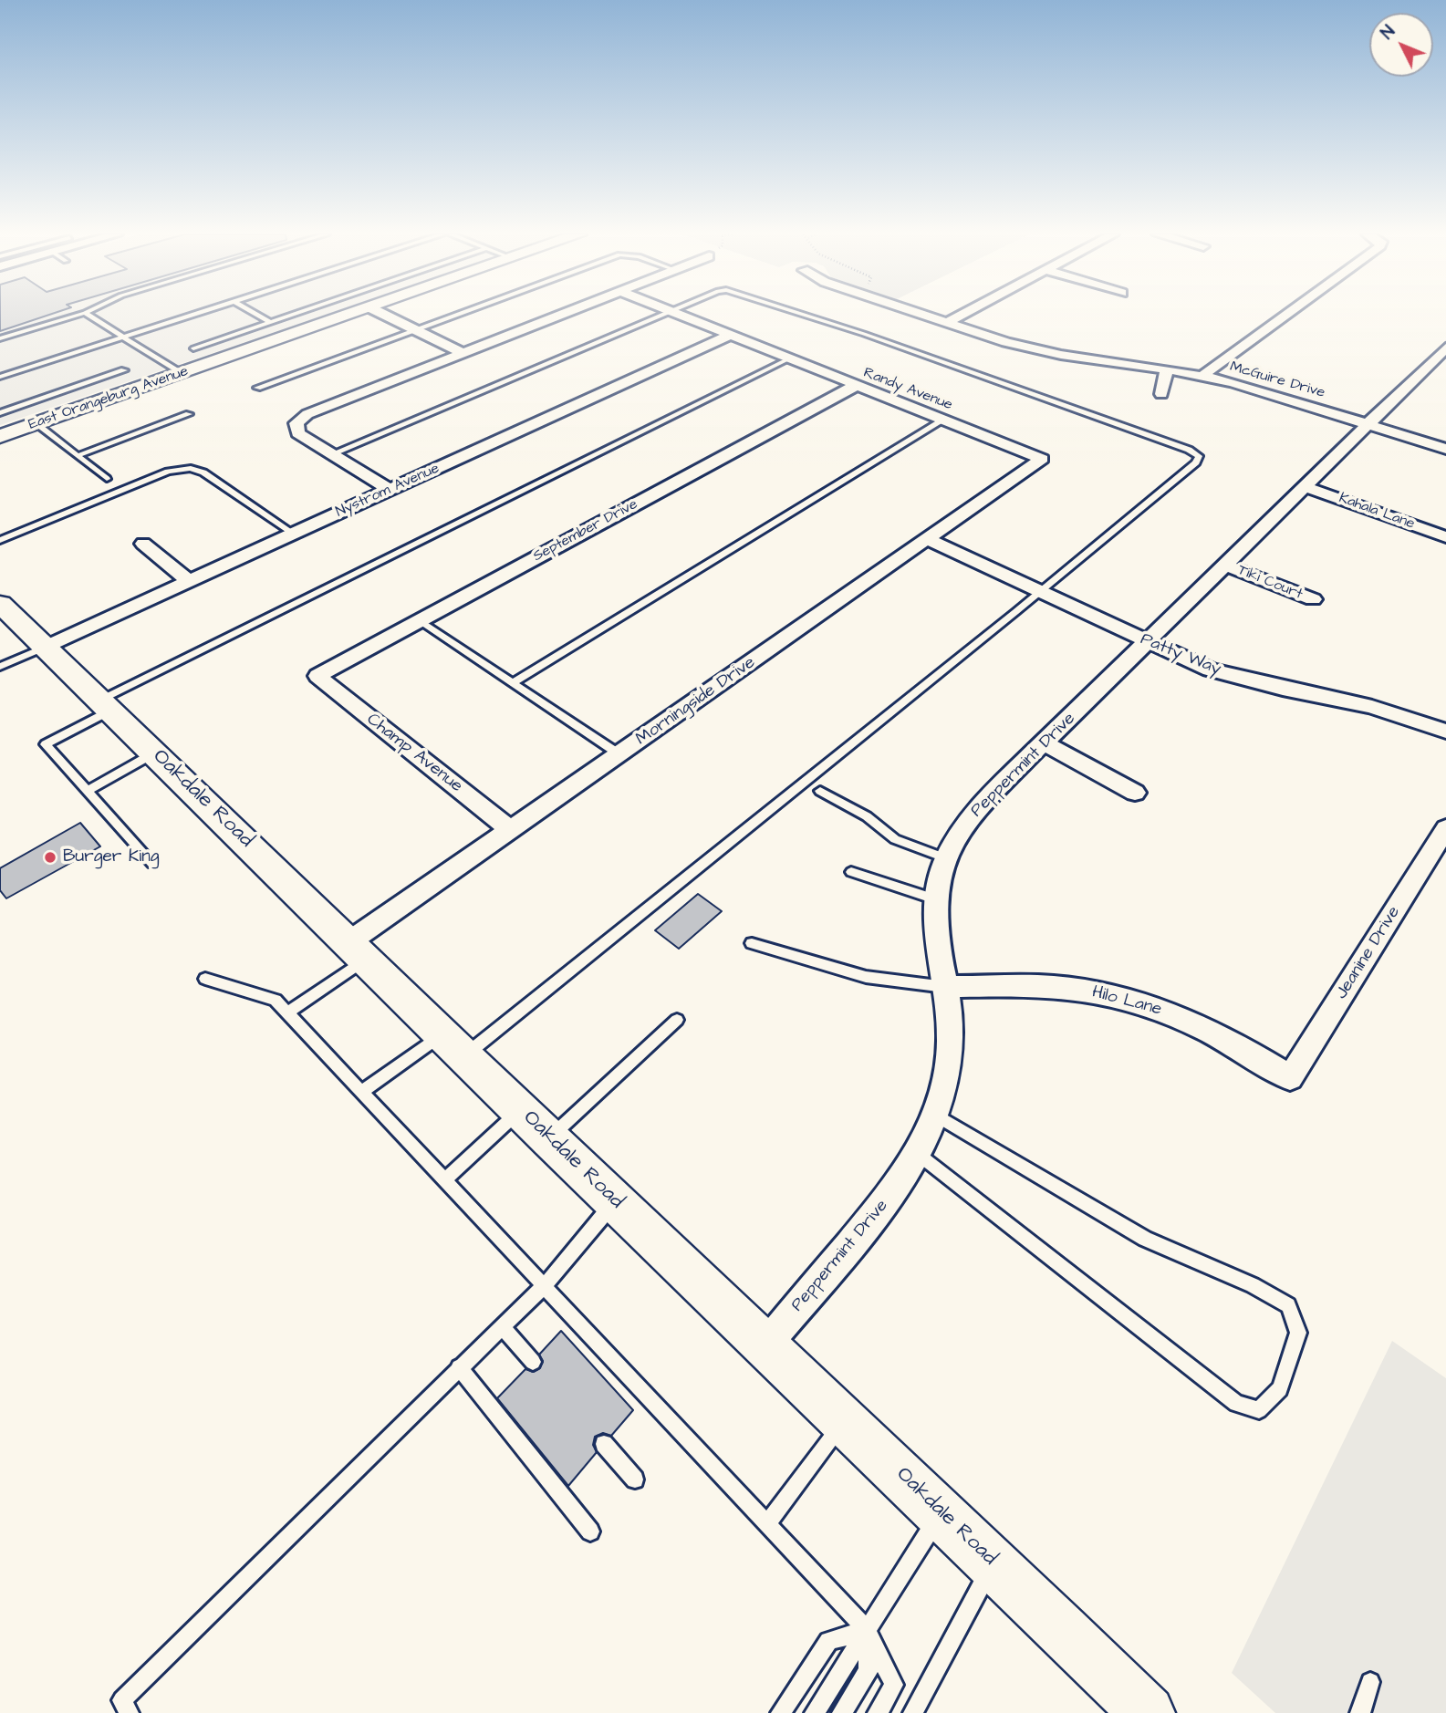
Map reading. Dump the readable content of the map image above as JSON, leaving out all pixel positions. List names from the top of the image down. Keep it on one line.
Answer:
{"streets":{"main road":["East Orangeburg Avenue","Oakdale Road"],"street":["McGuire Drive","Randy Avenue","Nystrom Avenue","Kahala Lane","September Drive","Tiki Court","Patty Way","Morningside Drive","Champ Avenue","Peppermint Drive","Jeanine Drive","Hilo Lane"]},"crossings":[["McGuire Drive","Peppermint Drive"],["Randy Avenue","Nystrom Avenue"],["Randy Avenue","September Drive"],["Randy Avenue","Morningside Drive"],["Nystrom Avenue","Oakdale Road"],["Kahala Lane","Peppermint Drive"],["September Drive","Champ Avenue"],["Tiki Court","Peppermint Drive"],["Patty Way","Morningside Drive"],["Patty Way","Peppermint Drive"],["Morningside Drive","Champ Avenue"],["Morningside Drive","Oakdale Road"],["Peppermint Drive","Oakdale Road"],["Peppermint Drive","Hilo Lane"],["Jeanine Drive","Hilo Lane"]],"places":["Burger King"],"north":"top left"}
